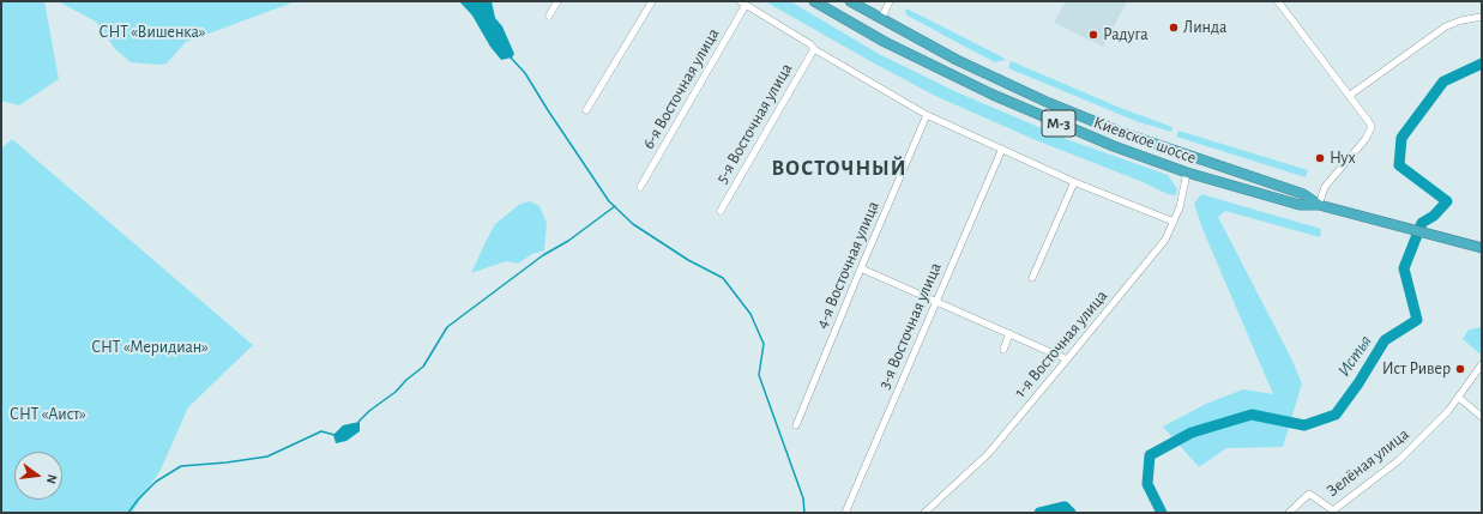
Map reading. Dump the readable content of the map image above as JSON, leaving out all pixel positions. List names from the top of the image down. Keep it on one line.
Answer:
{"streets":{"highway":["М-3","Киевское шоссе"],"street":["6-я Восточная улица","5-я Восточная улица","4-я Восточная улица","3-я Восточная улица","1-я Восточная улица","Зелёная улица"]},"crossings":[["Киевское шоссе","1-я Восточная улица"]],"districts":["ВОСТОЧНЫЙ"],"water":["Истья"],"parks":["СНТ «Вишенка»","СНТ «Меридиан»","СНТ «Аист»"],"places":["Линда","Радуга","Нух","Ист Ривер"],"north":"right"}
